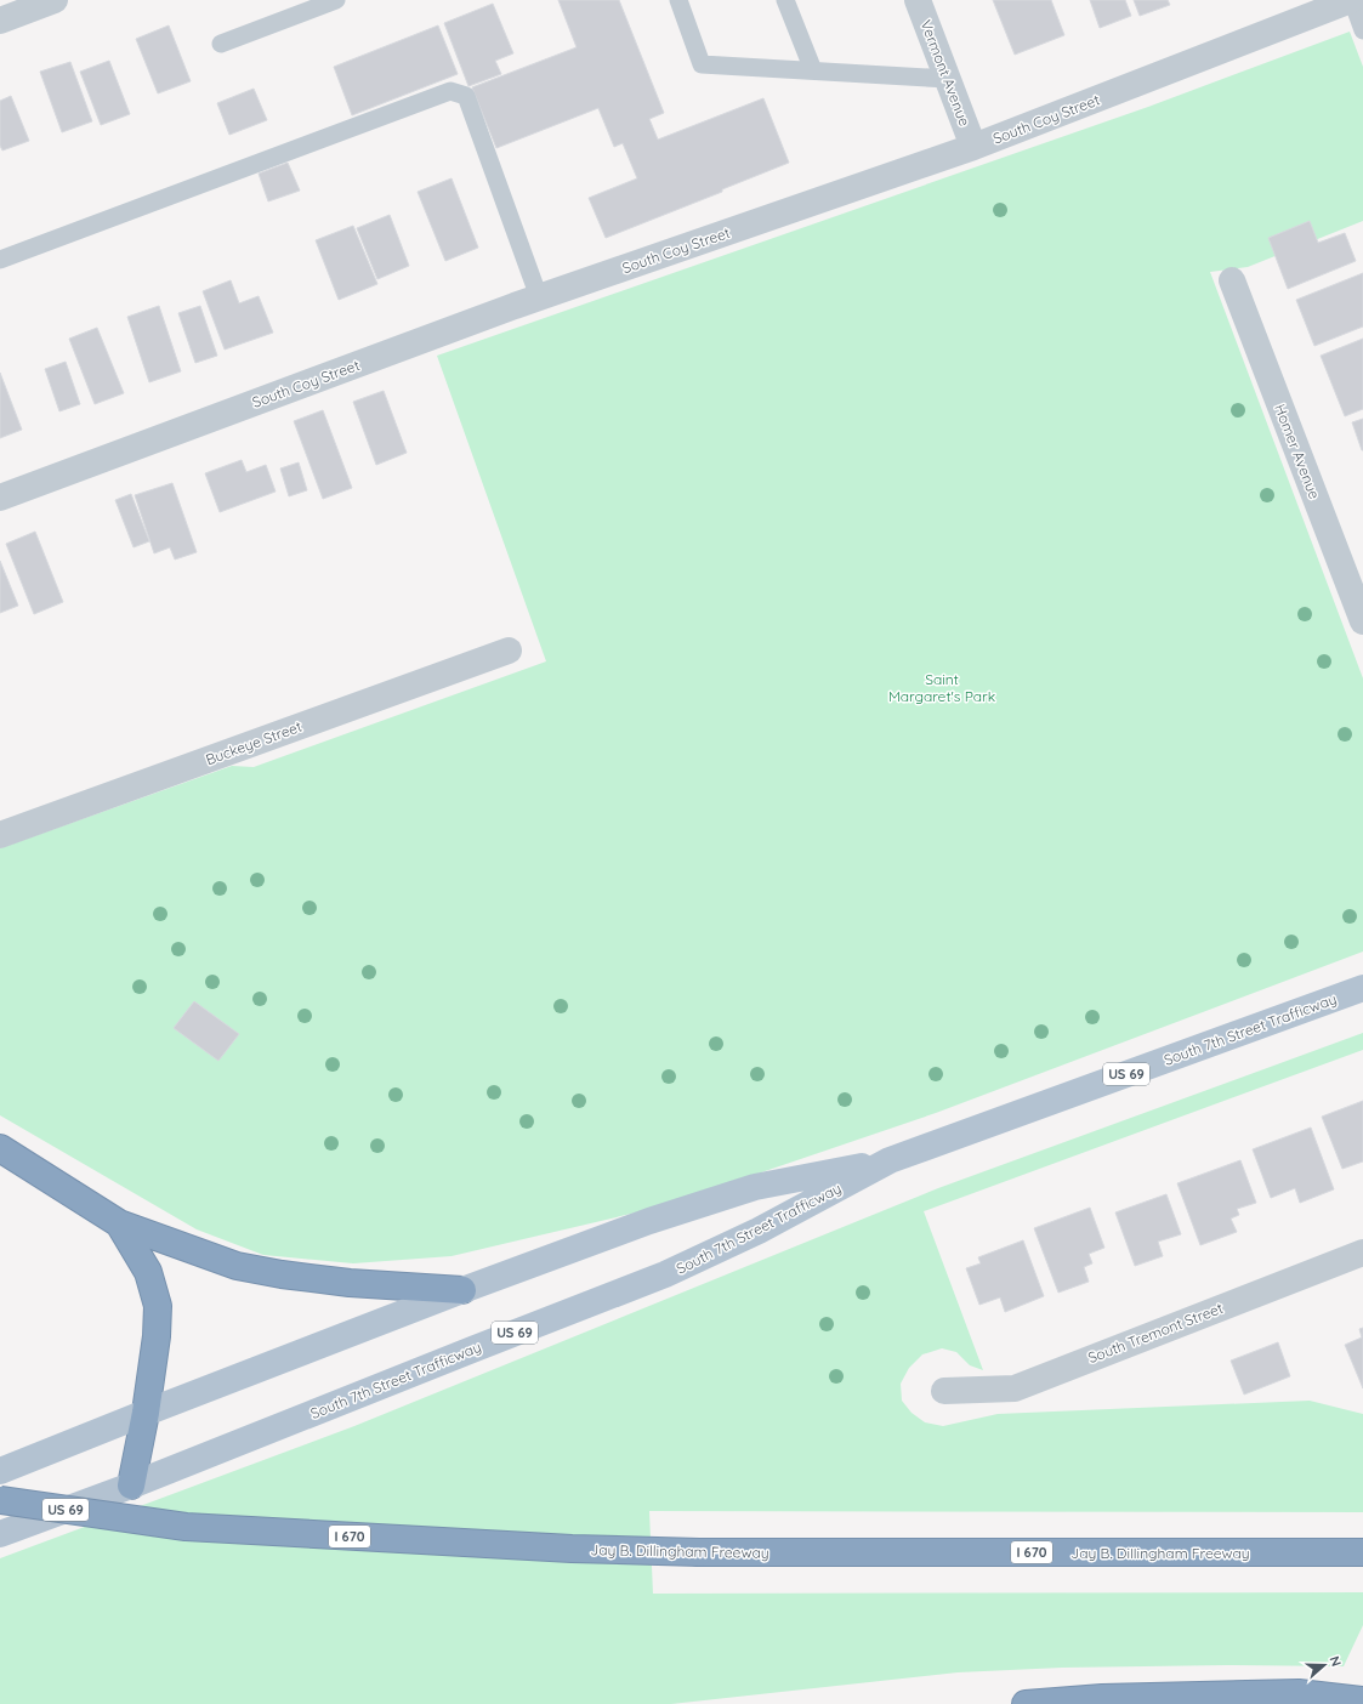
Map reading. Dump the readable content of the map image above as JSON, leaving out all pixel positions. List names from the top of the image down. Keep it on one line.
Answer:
{"streets":{"highway":["US 69","I 670","Jay B. Dillingham Freeway"],"main road":["South 7th Street Trafficway"],"street":["Vermont Avenue","South Coy Street","Homer Avenue","Buckeye Street","South Tremont Street"]},"crossings":[["Vermont Avenue","South Coy Street"],["South 7th Street Trafficway","US 69"]],"parks":["Saint Margaret's Park"],"north":"right"}
